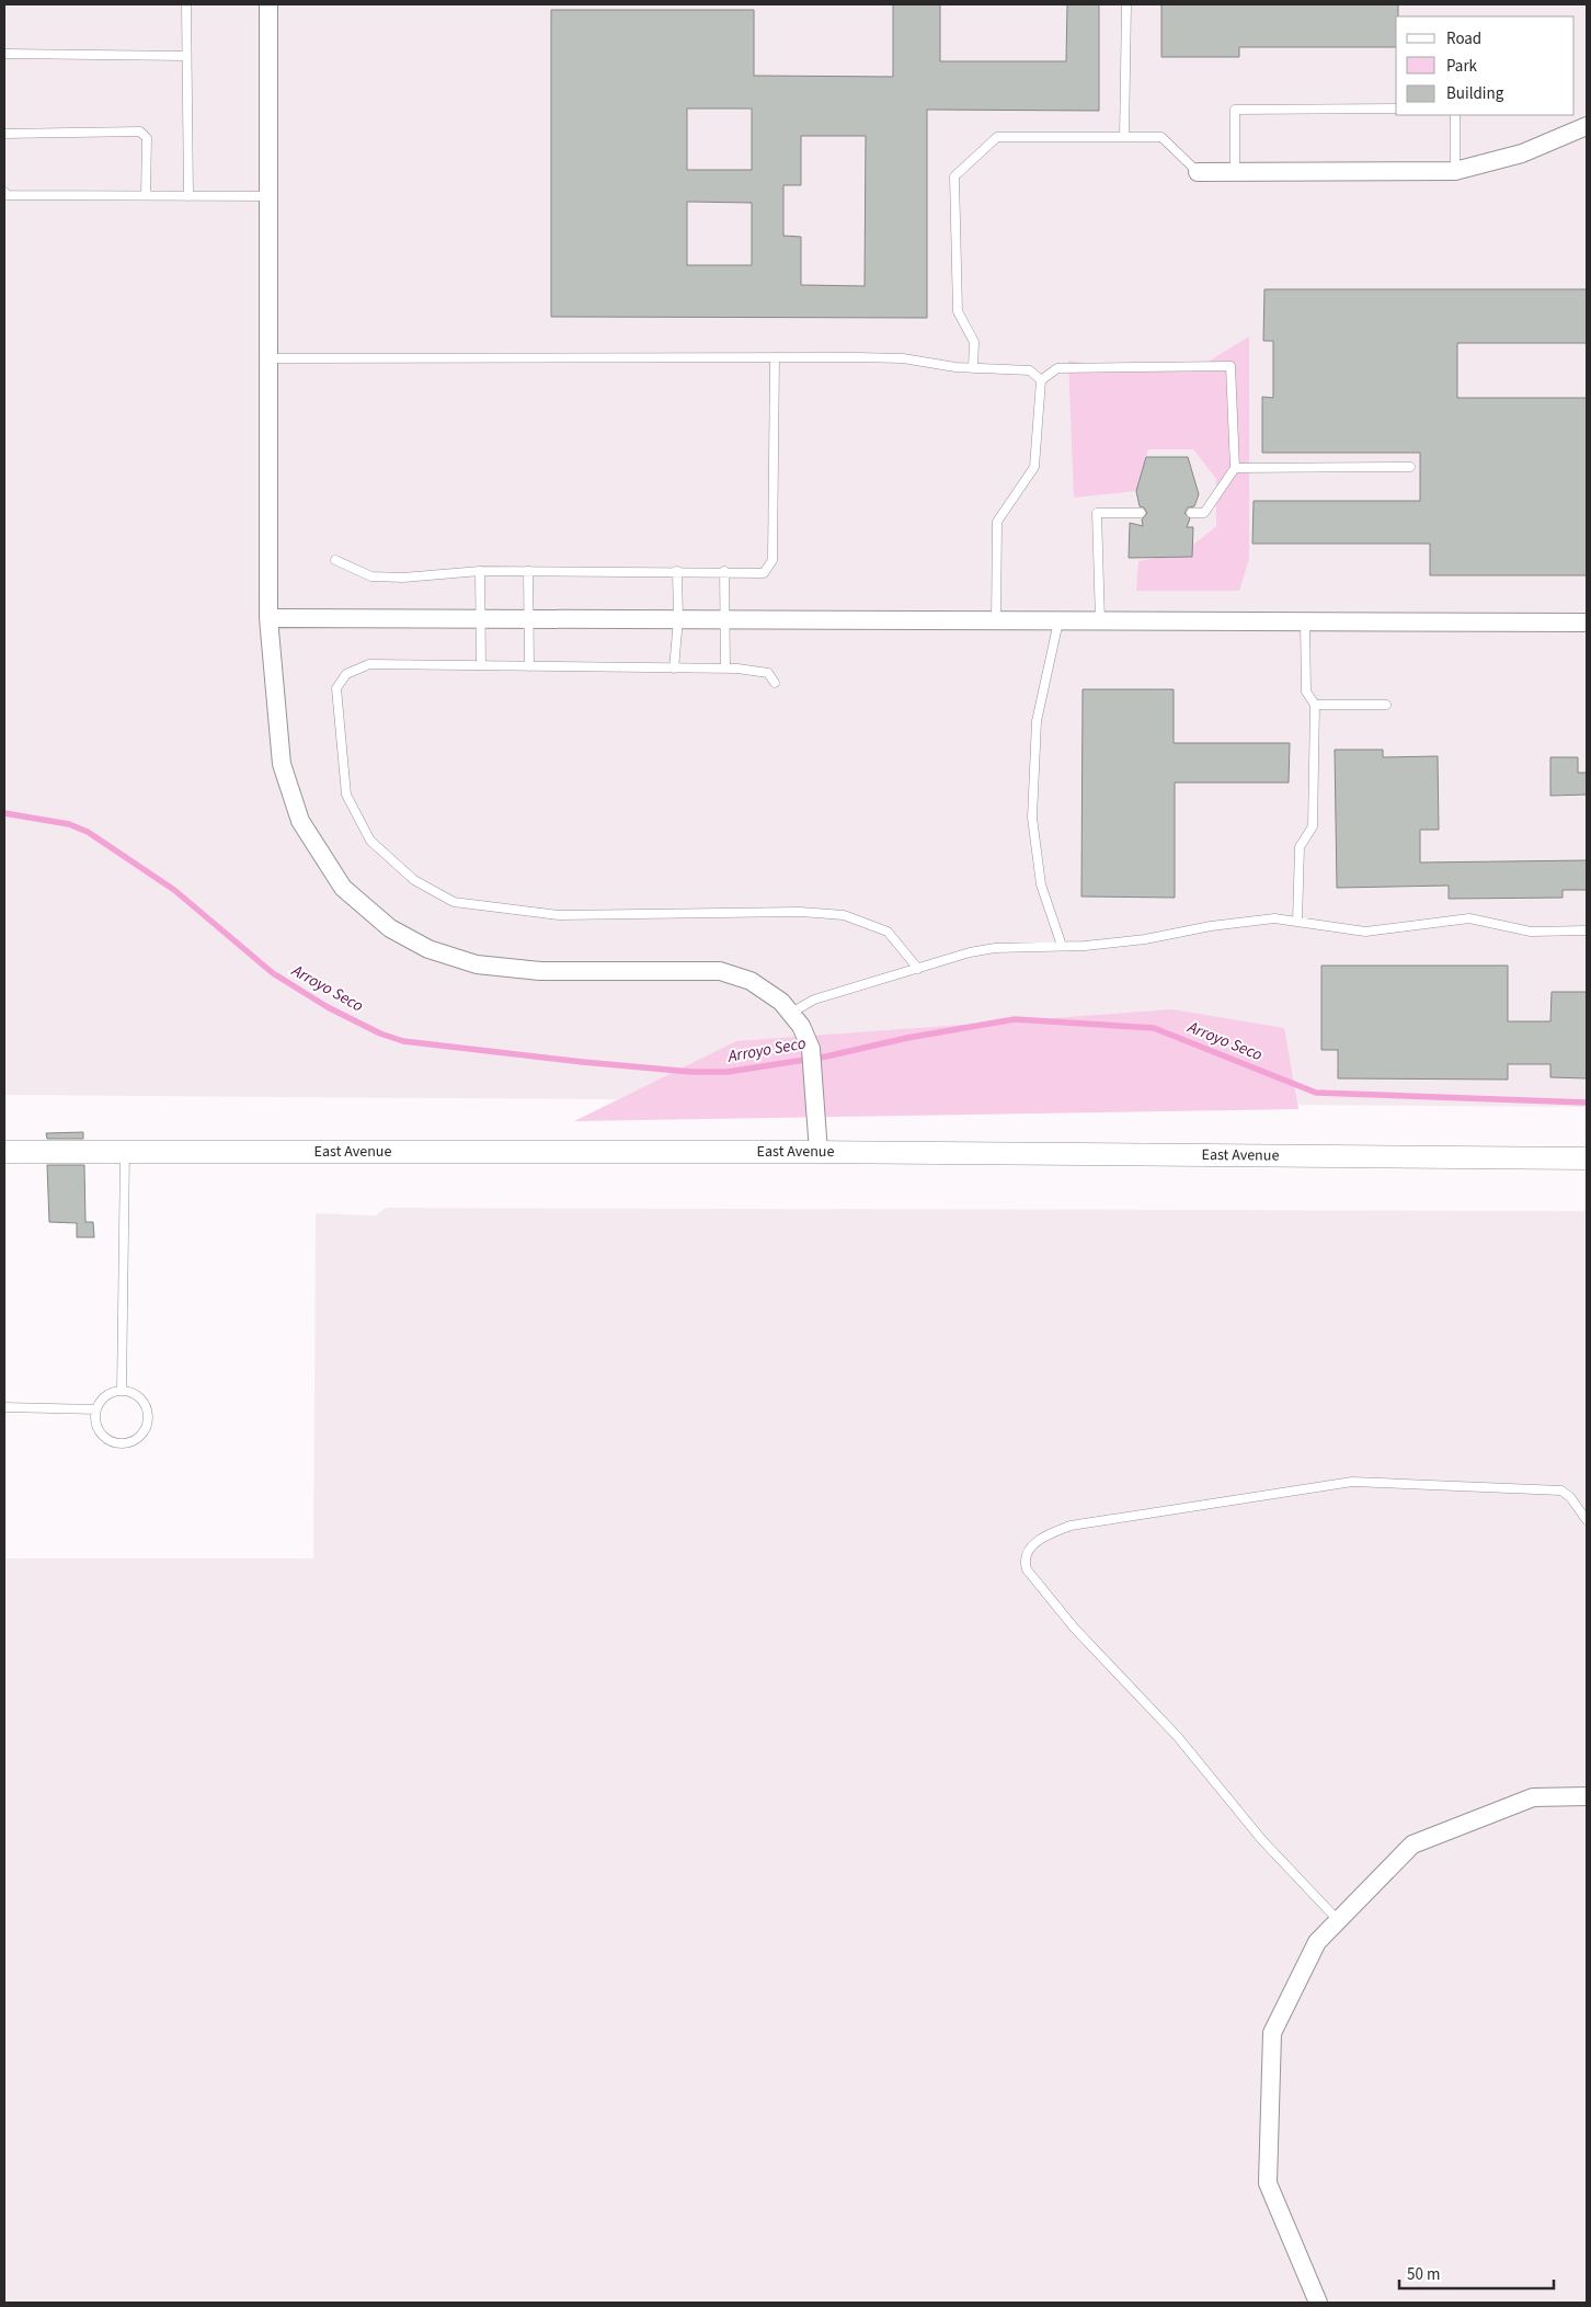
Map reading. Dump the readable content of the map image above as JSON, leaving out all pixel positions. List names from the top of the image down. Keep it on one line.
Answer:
{"streets":{"street":["East Avenue"]},"water":["Arroyo Seco"],"legend":["Road","Park","Building"],"scale_bar":"50 m"}
